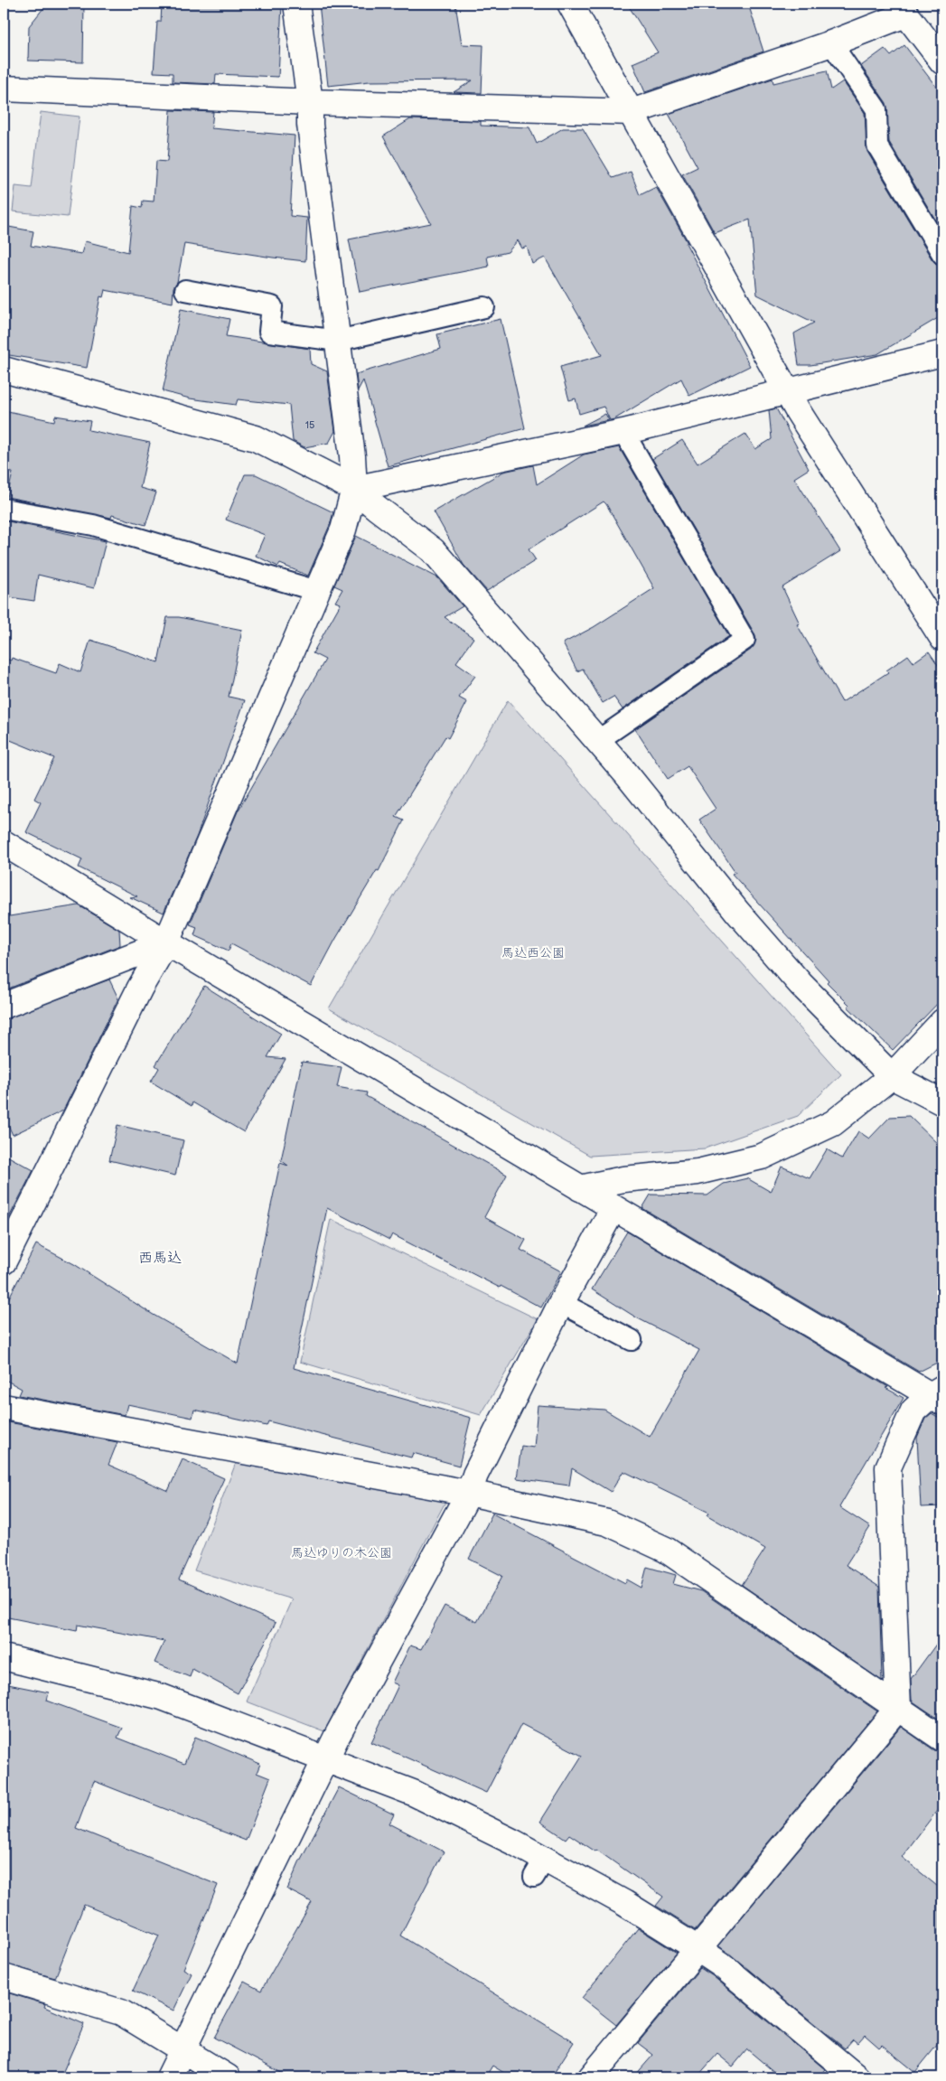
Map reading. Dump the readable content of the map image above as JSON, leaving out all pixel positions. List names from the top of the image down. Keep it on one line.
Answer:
{"districts":["西馬込"],"parks":["馬込西公園","馬込ゆりの木公園"],"house_numbers":["15"]}
